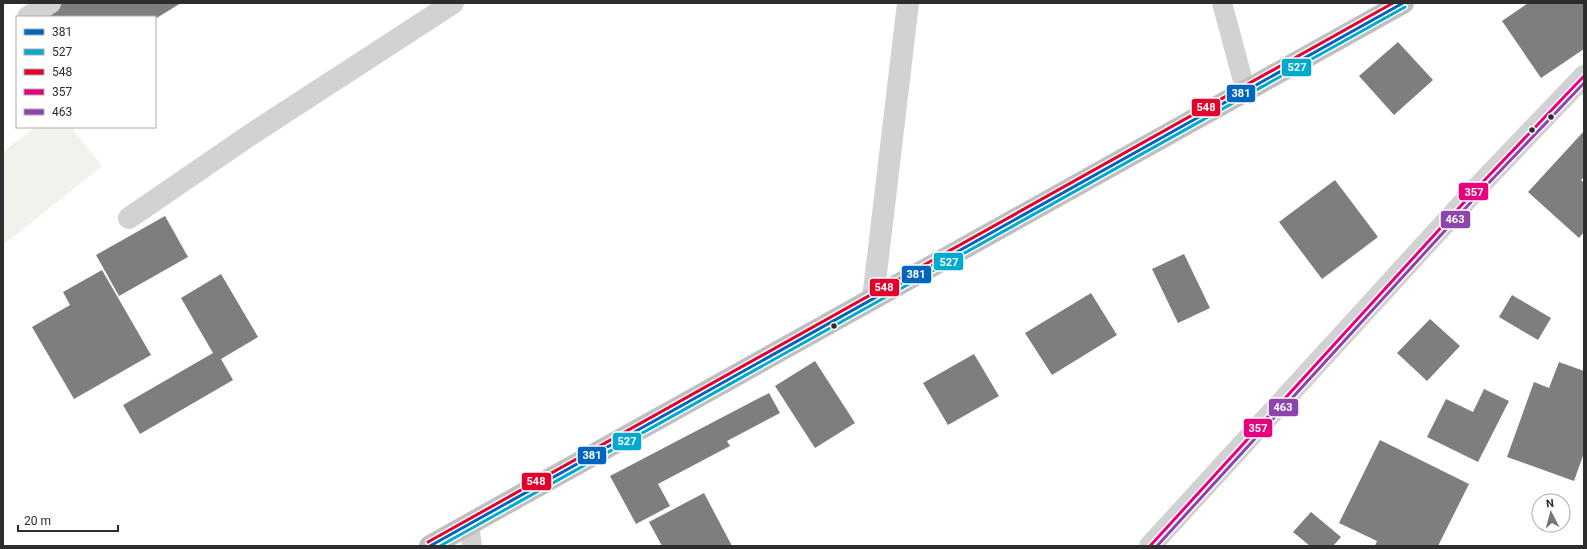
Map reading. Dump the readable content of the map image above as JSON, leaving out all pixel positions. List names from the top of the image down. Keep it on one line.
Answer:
{"lines":["transit line 381","transit line 548","transit line 527","transit line 357","transit line 463"],"legend":["381","527","548","357","463"],"scale_bar":"20 m","north":"top"}
